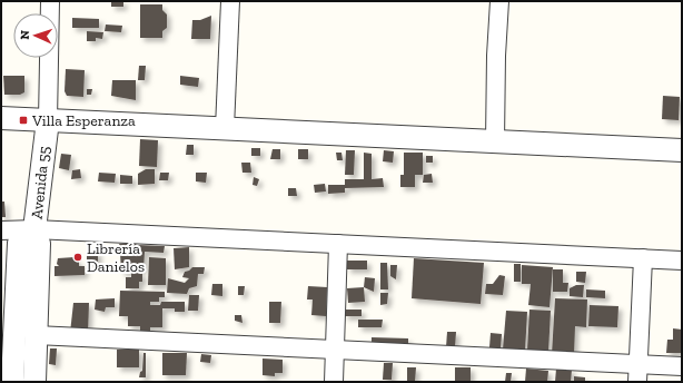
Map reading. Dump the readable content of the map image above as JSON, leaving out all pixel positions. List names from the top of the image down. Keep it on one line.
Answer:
{"streets":{"street":["Avenida 55"]},"places":{"transit":["Villa Esperanza"],"other":["Librería Danielos"]},"north":"left"}
